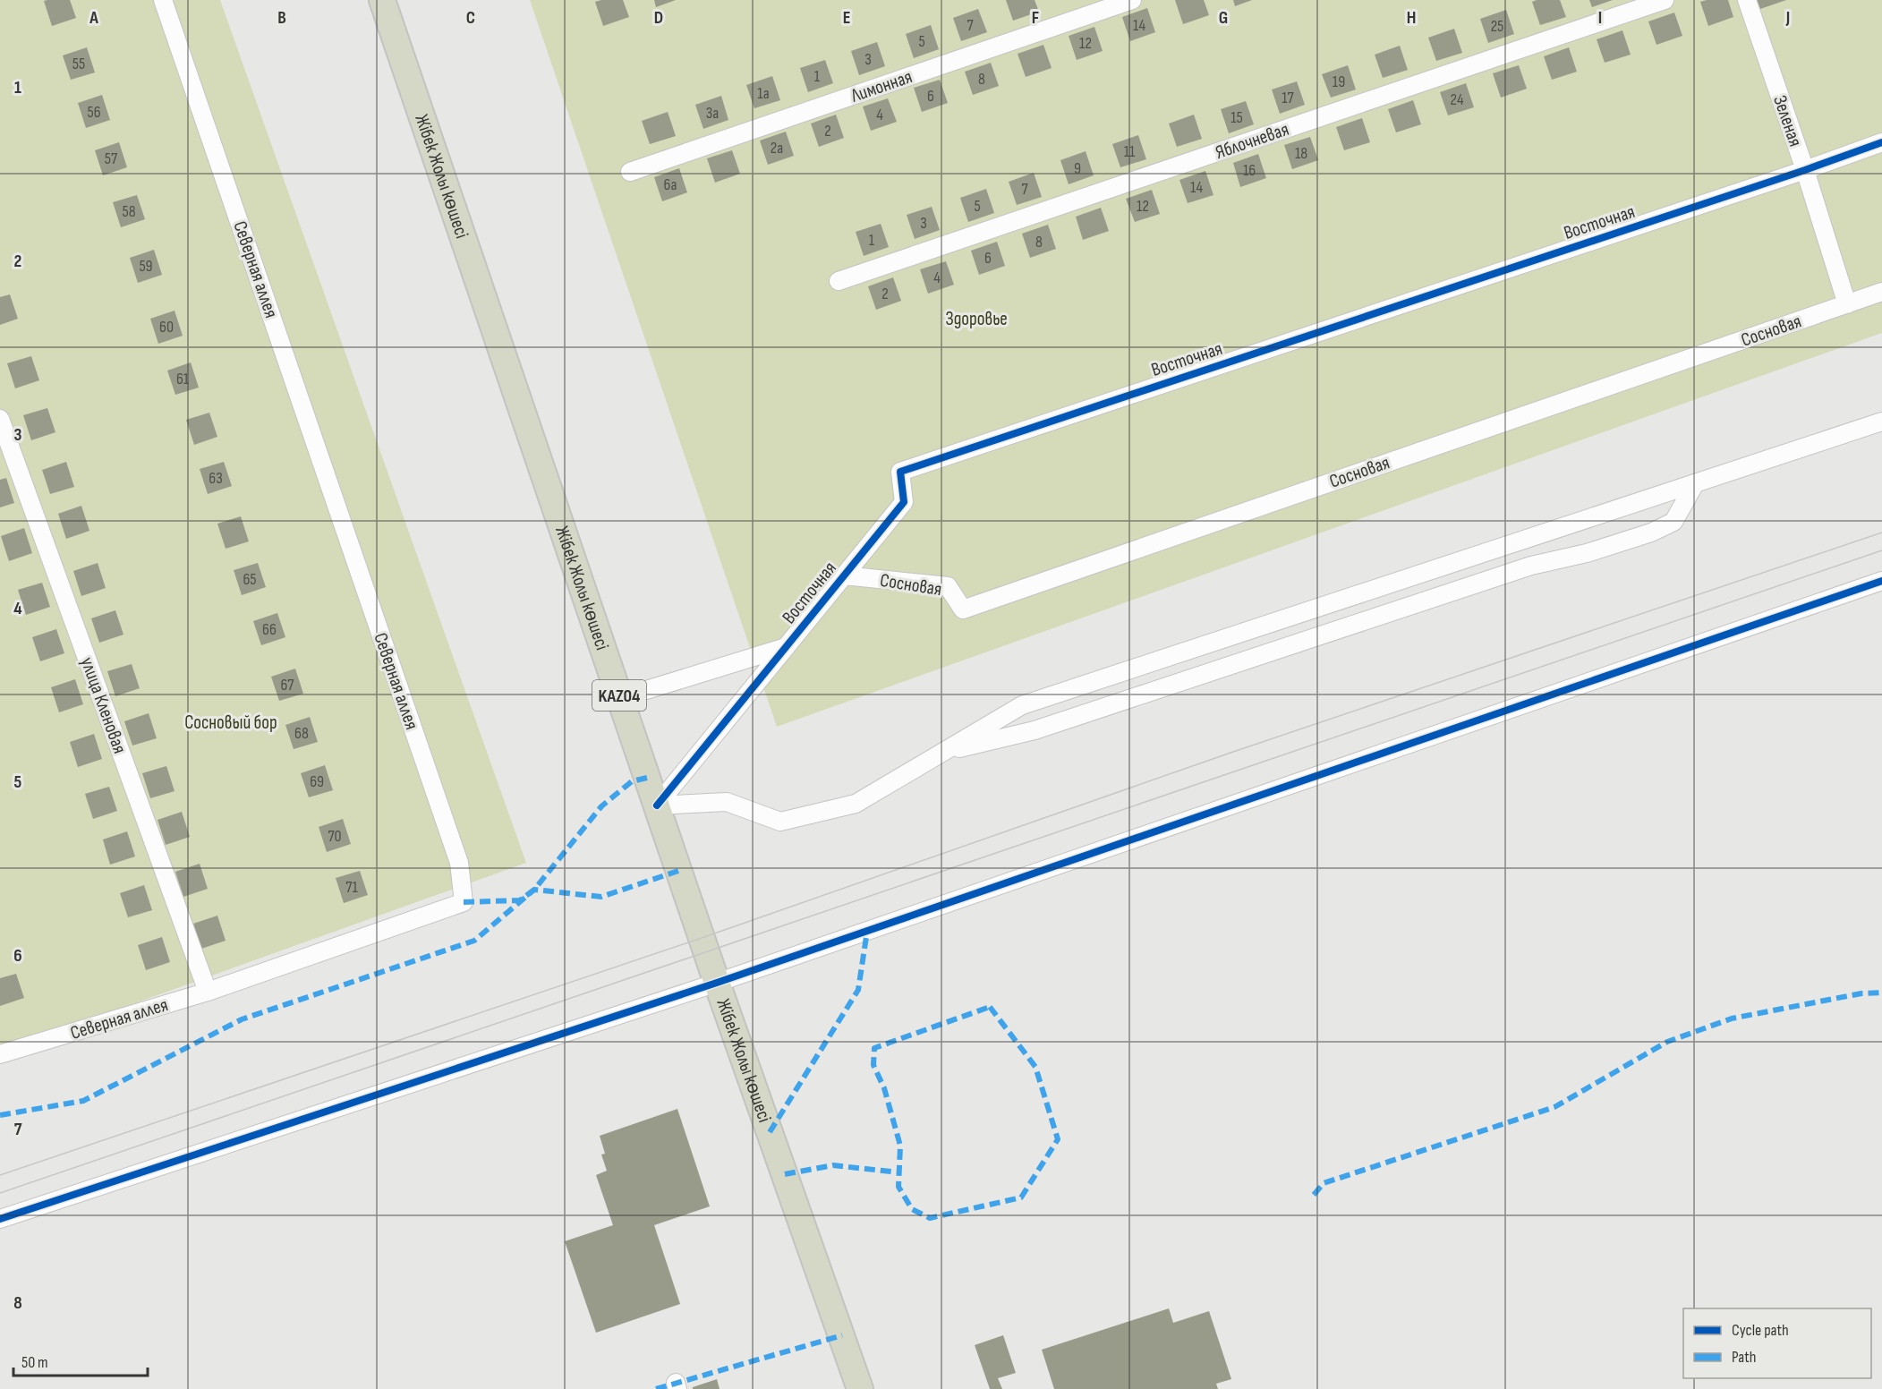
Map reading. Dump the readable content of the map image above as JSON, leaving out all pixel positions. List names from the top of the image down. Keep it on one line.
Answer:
{"streets":{"highway":["Жібек Жолы көшесі","KАZ04"],"street":["Лимонная","Зеленая","Яблочневая","Восточная","Северная аллея","Сосновая","улица Кленовая"]},"crossings":[["Зеленая","Восточная"],["Зеленая","Сосновая"],["Жібек Жолы көшесі","Восточная"],["Восточная","Сосновая"],["Северная аллея","улица Кленовая"]],"parks":["Здоровье","Сосновый бор"],"house_numbers":["7","14","25","5","12","3","55","1","8","19","1а","6","17","24","56","3а","4","15","2","2а","11","18","57","9","16","6а","14","7","5","12","58","3","1","8","6","59","4","2","60","61","63","65","66","67","68","69","70","71"],"legend":["Cycle path","Path"],"scale_bar":"50 m","grid":{"columns":["A","B","C","D","E","F","G","H","I","J"],"rows":["1","2","3","4","5","6","7","8"]}}
